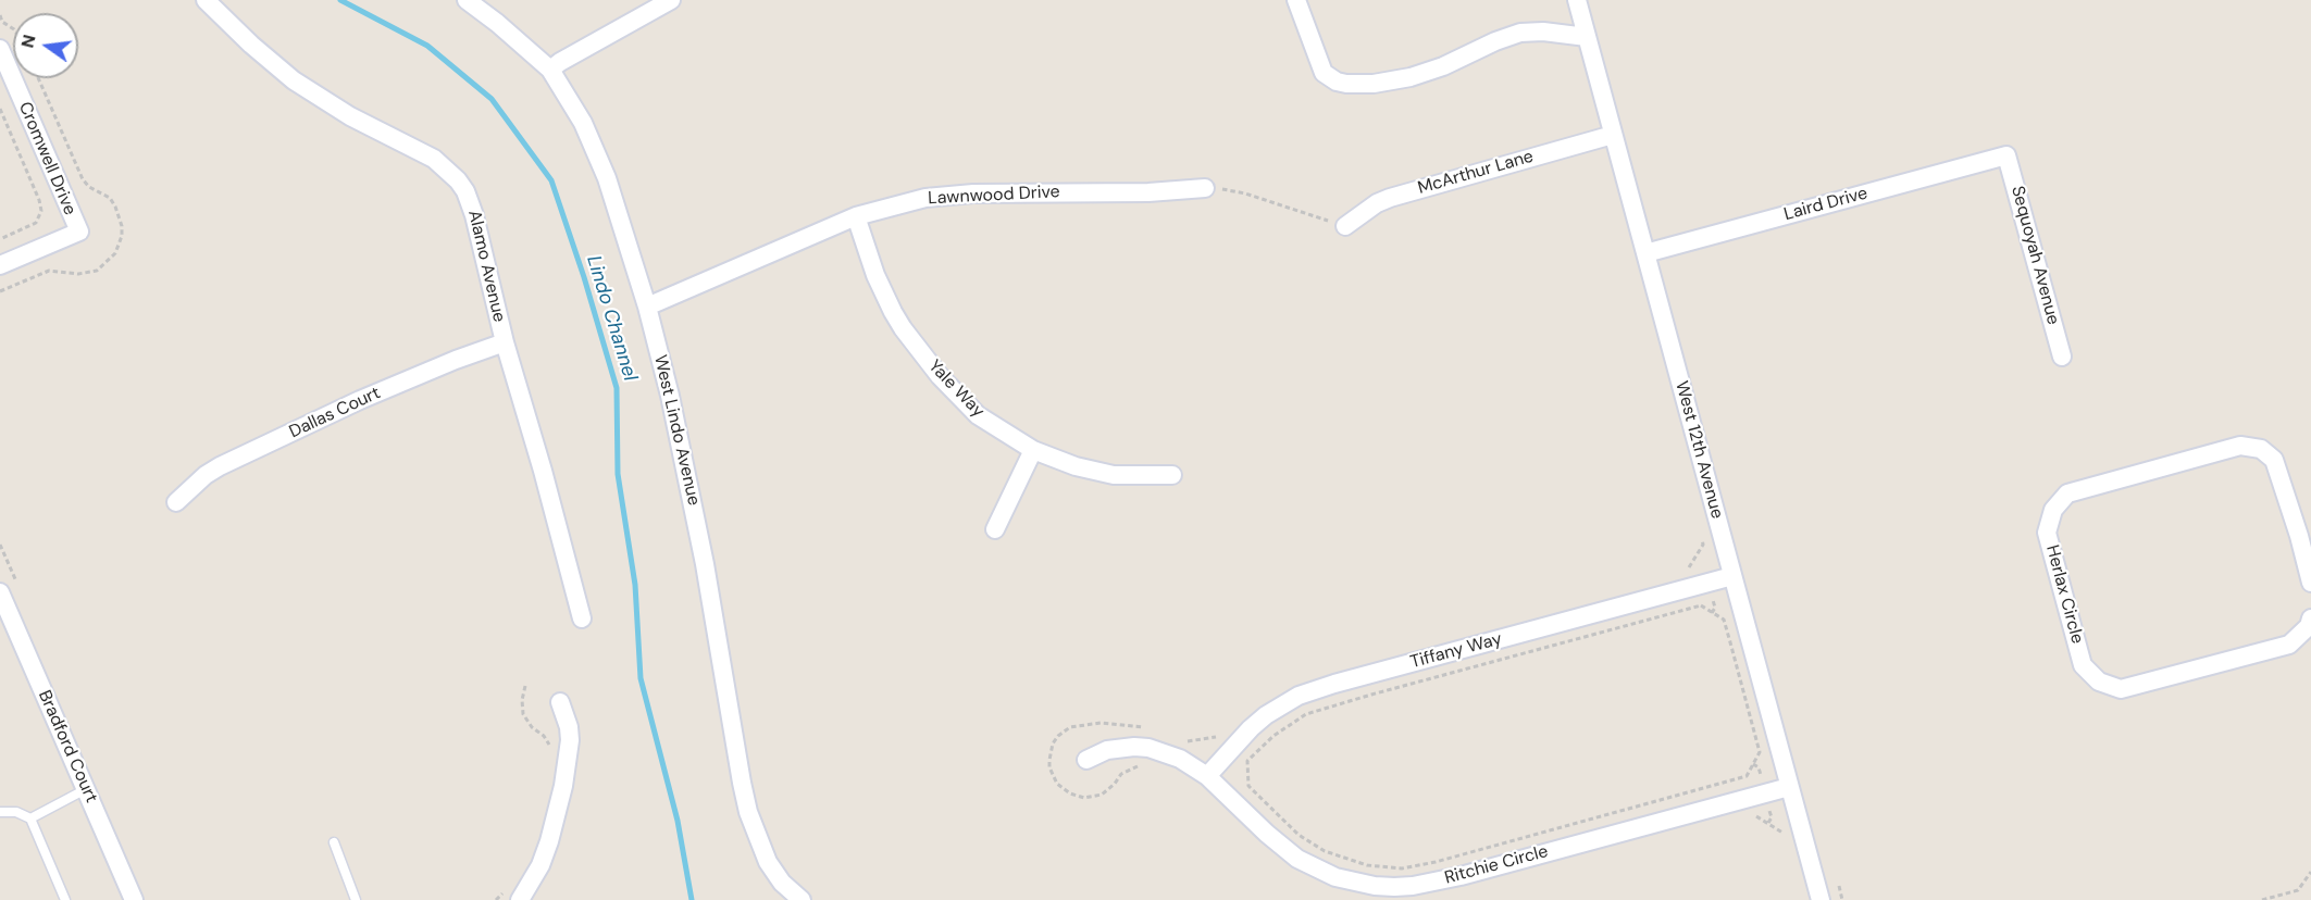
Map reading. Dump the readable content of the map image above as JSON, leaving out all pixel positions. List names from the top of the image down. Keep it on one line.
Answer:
{"streets":{"street":["Cromwell Drive","McArthur Lane","Lawnwood Drive","Laird Drive","Sequoyah Avenue","Alamo Avenue","Yale Way","Dallas Court","West Lindo Avenue","West 12th Avenue","Herlax Circle","Tiffany Way","Bradford Court","Ritchie Circle"]},"crossings":[["McArthur Lane","West 12th Avenue"],["Lawnwood Drive","Yale Way"],["Lawnwood Drive","West Lindo Avenue"],["Laird Drive","Sequoyah Avenue"],["Laird Drive","West 12th Avenue"],["Alamo Avenue","Dallas Court"],["West 12th Avenue","Tiffany Way"],["West 12th Avenue","Ritchie Circle"],["Tiffany Way","Ritchie Circle"]],"water":["Lindo Channel"],"north":"left"}
